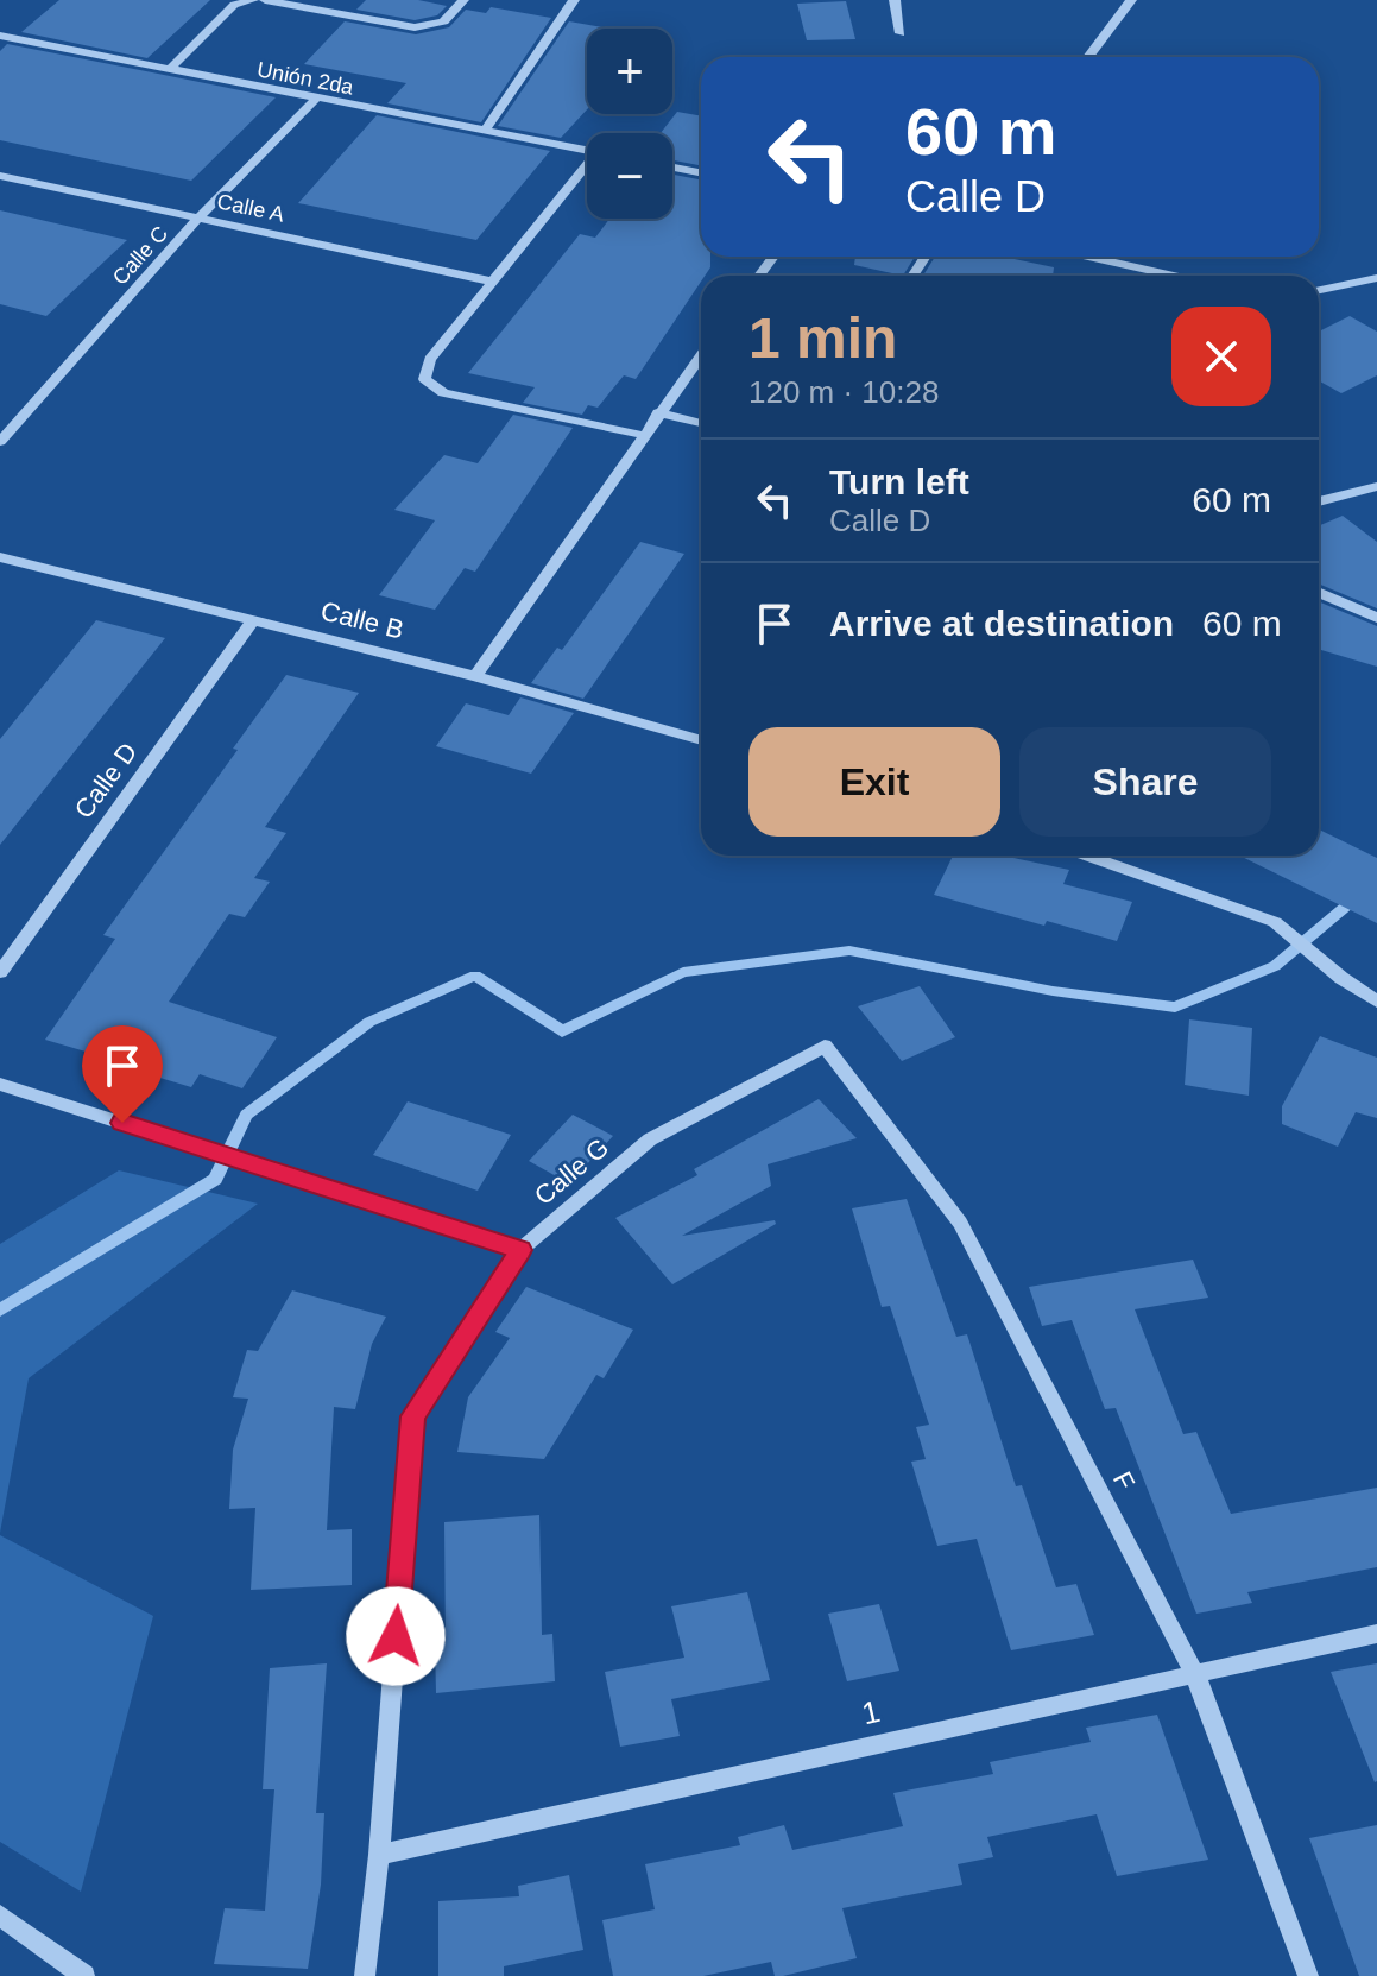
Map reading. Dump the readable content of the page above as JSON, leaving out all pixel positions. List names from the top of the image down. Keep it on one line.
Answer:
{"streets":{"street":["Unión 2da","Calle A","Calle C","Calle B","Calle D","Calle G","F","1"]},"crossings":[["Unión 2da","Calle C"],["Calle A","Calle C"],["Calle B","Calle D"],["Calle G","F"],["Calle G","1"],["F","1"]],"page":{"map_buttons":["+","−"],"turn":["60 m","Calle D"],"heading":["1 min","120 m · 10:28"],"list":[{"name":"Turn left","note":"Calle D","value":"60 m"},{"name":"Arrive at destination","value":"60 m"}],"buttons":["Exit","Share"]}}
